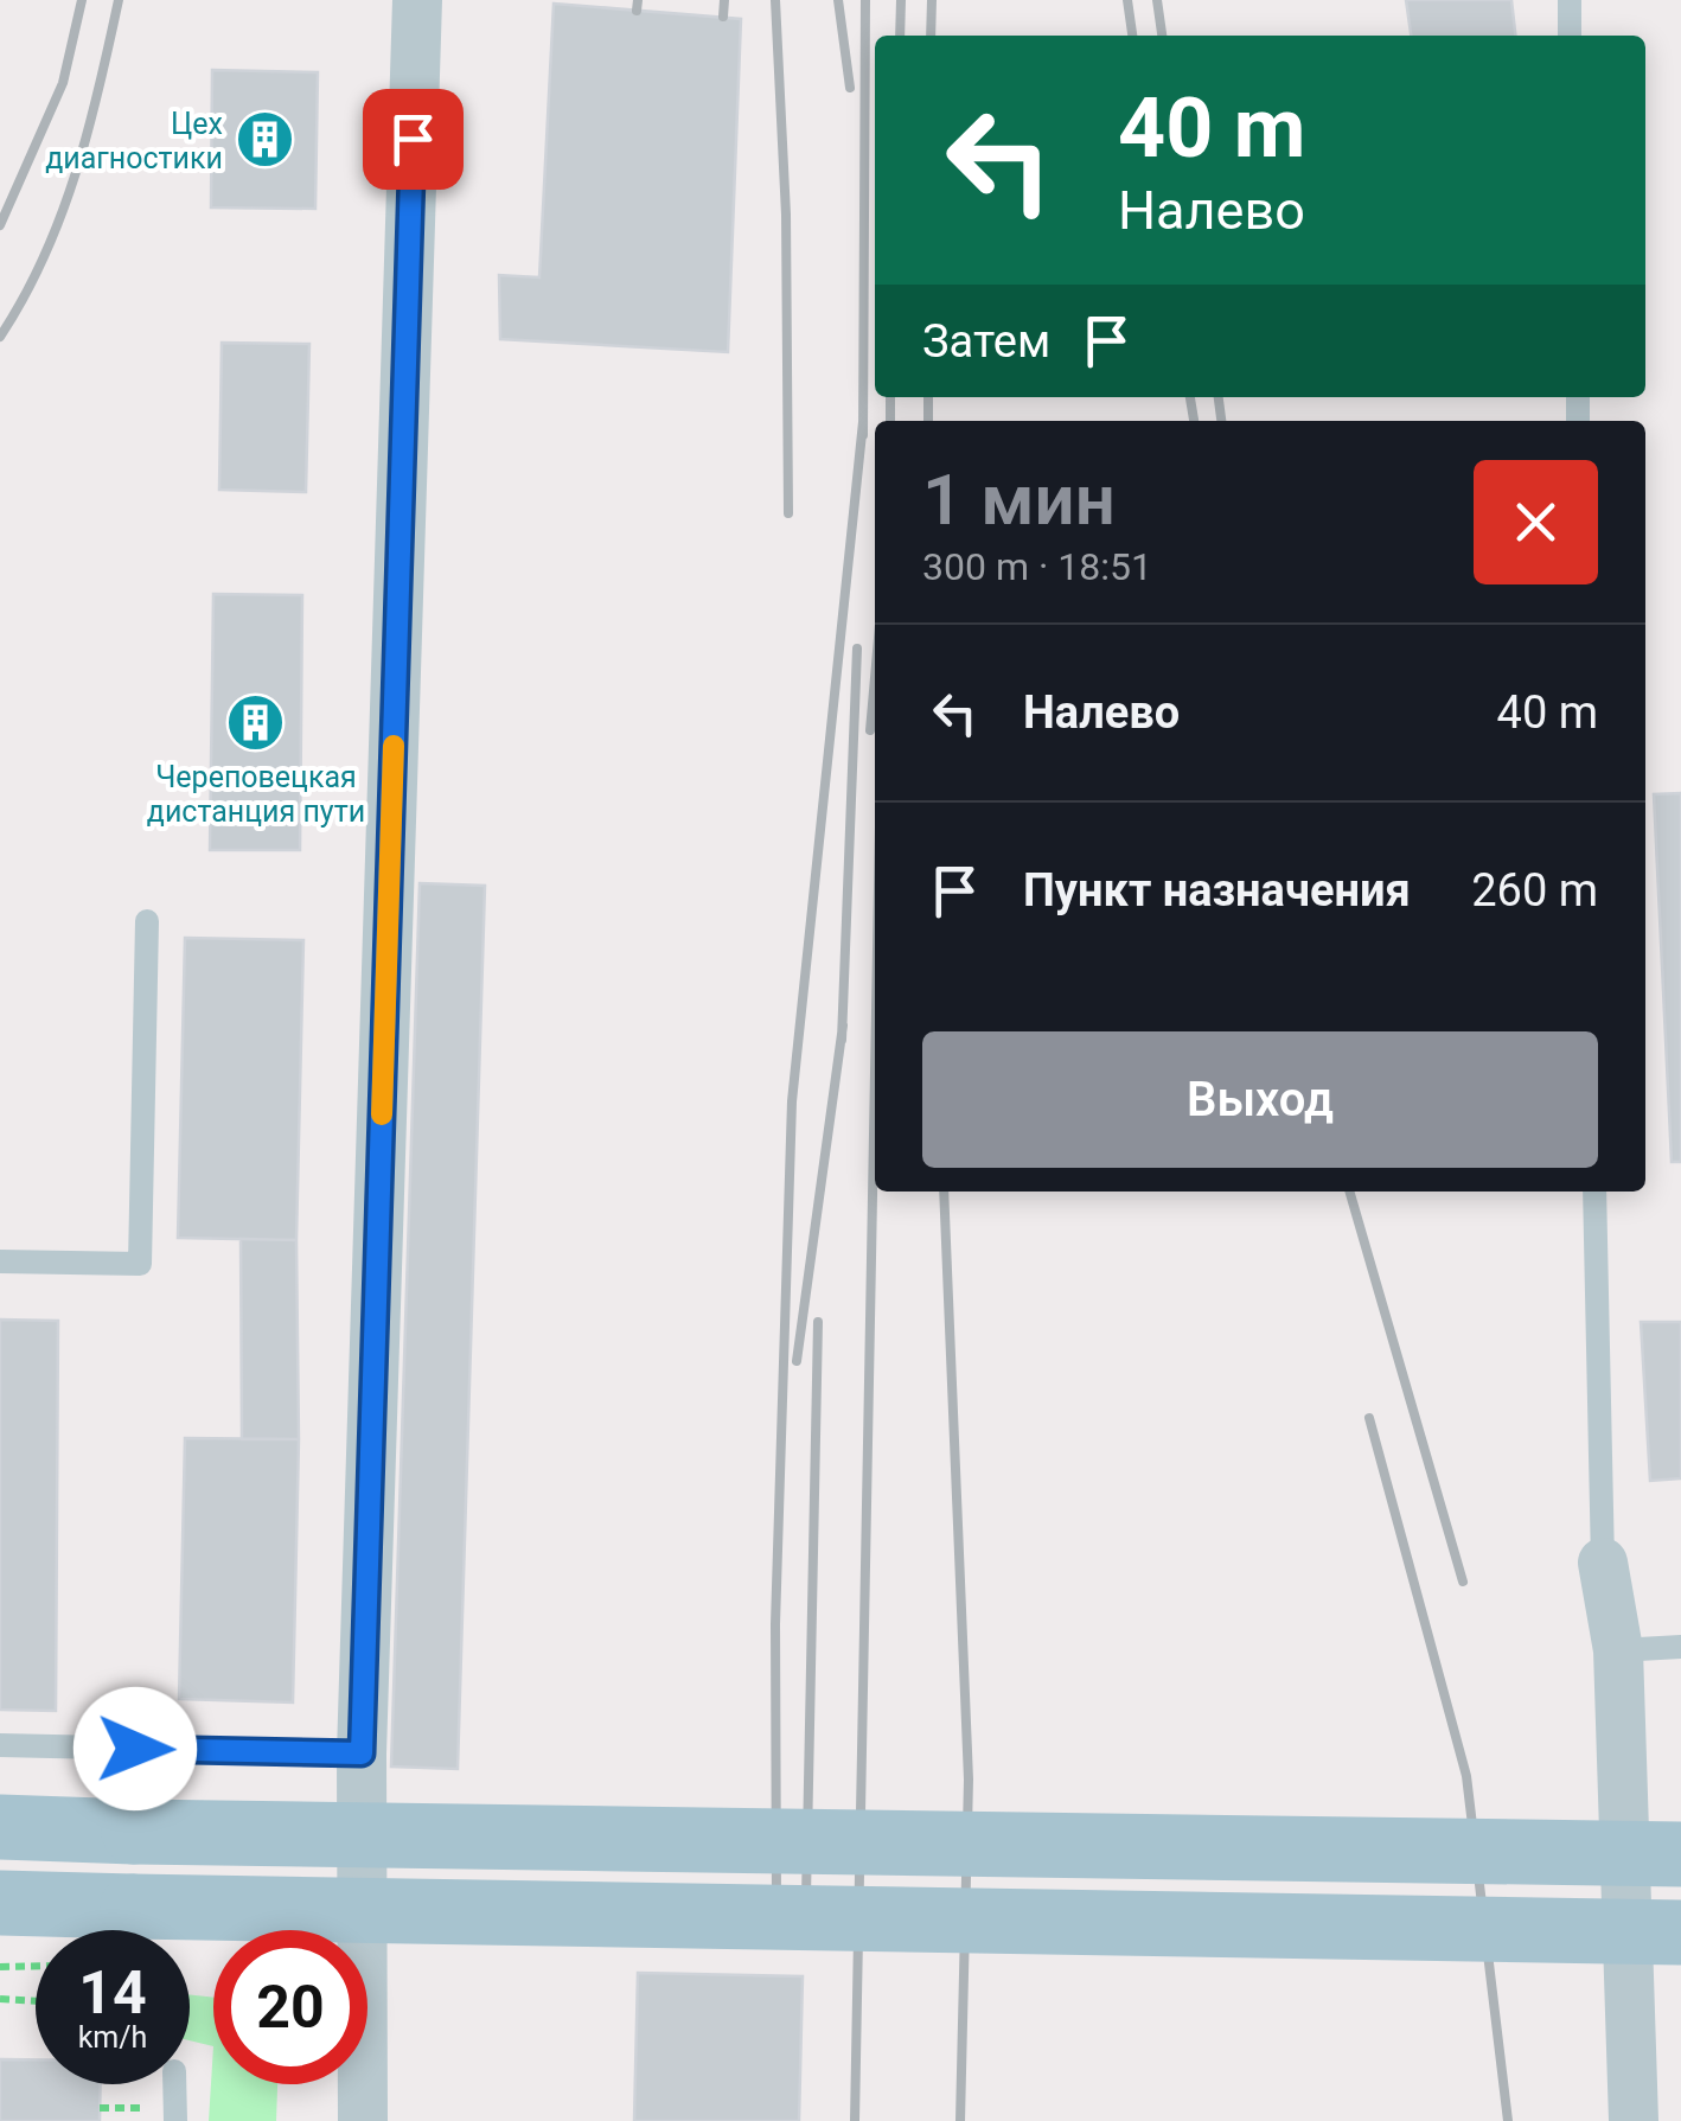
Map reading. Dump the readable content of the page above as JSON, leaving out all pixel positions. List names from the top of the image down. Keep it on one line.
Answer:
{"places":{"building":["Цех диагностики","Череповецкая дистанция пути"]},"page":{"turn":["40 m","Налево"],"then":"Затем","heading":["1 мин","300 m · 18:51"],"list":[{"name":"Налево","value":"40 m"},{"name":"Пункт назначения","value":"260 m"}],"buttons":"Выход","speed":"14 km/h","limit":"20"}}
